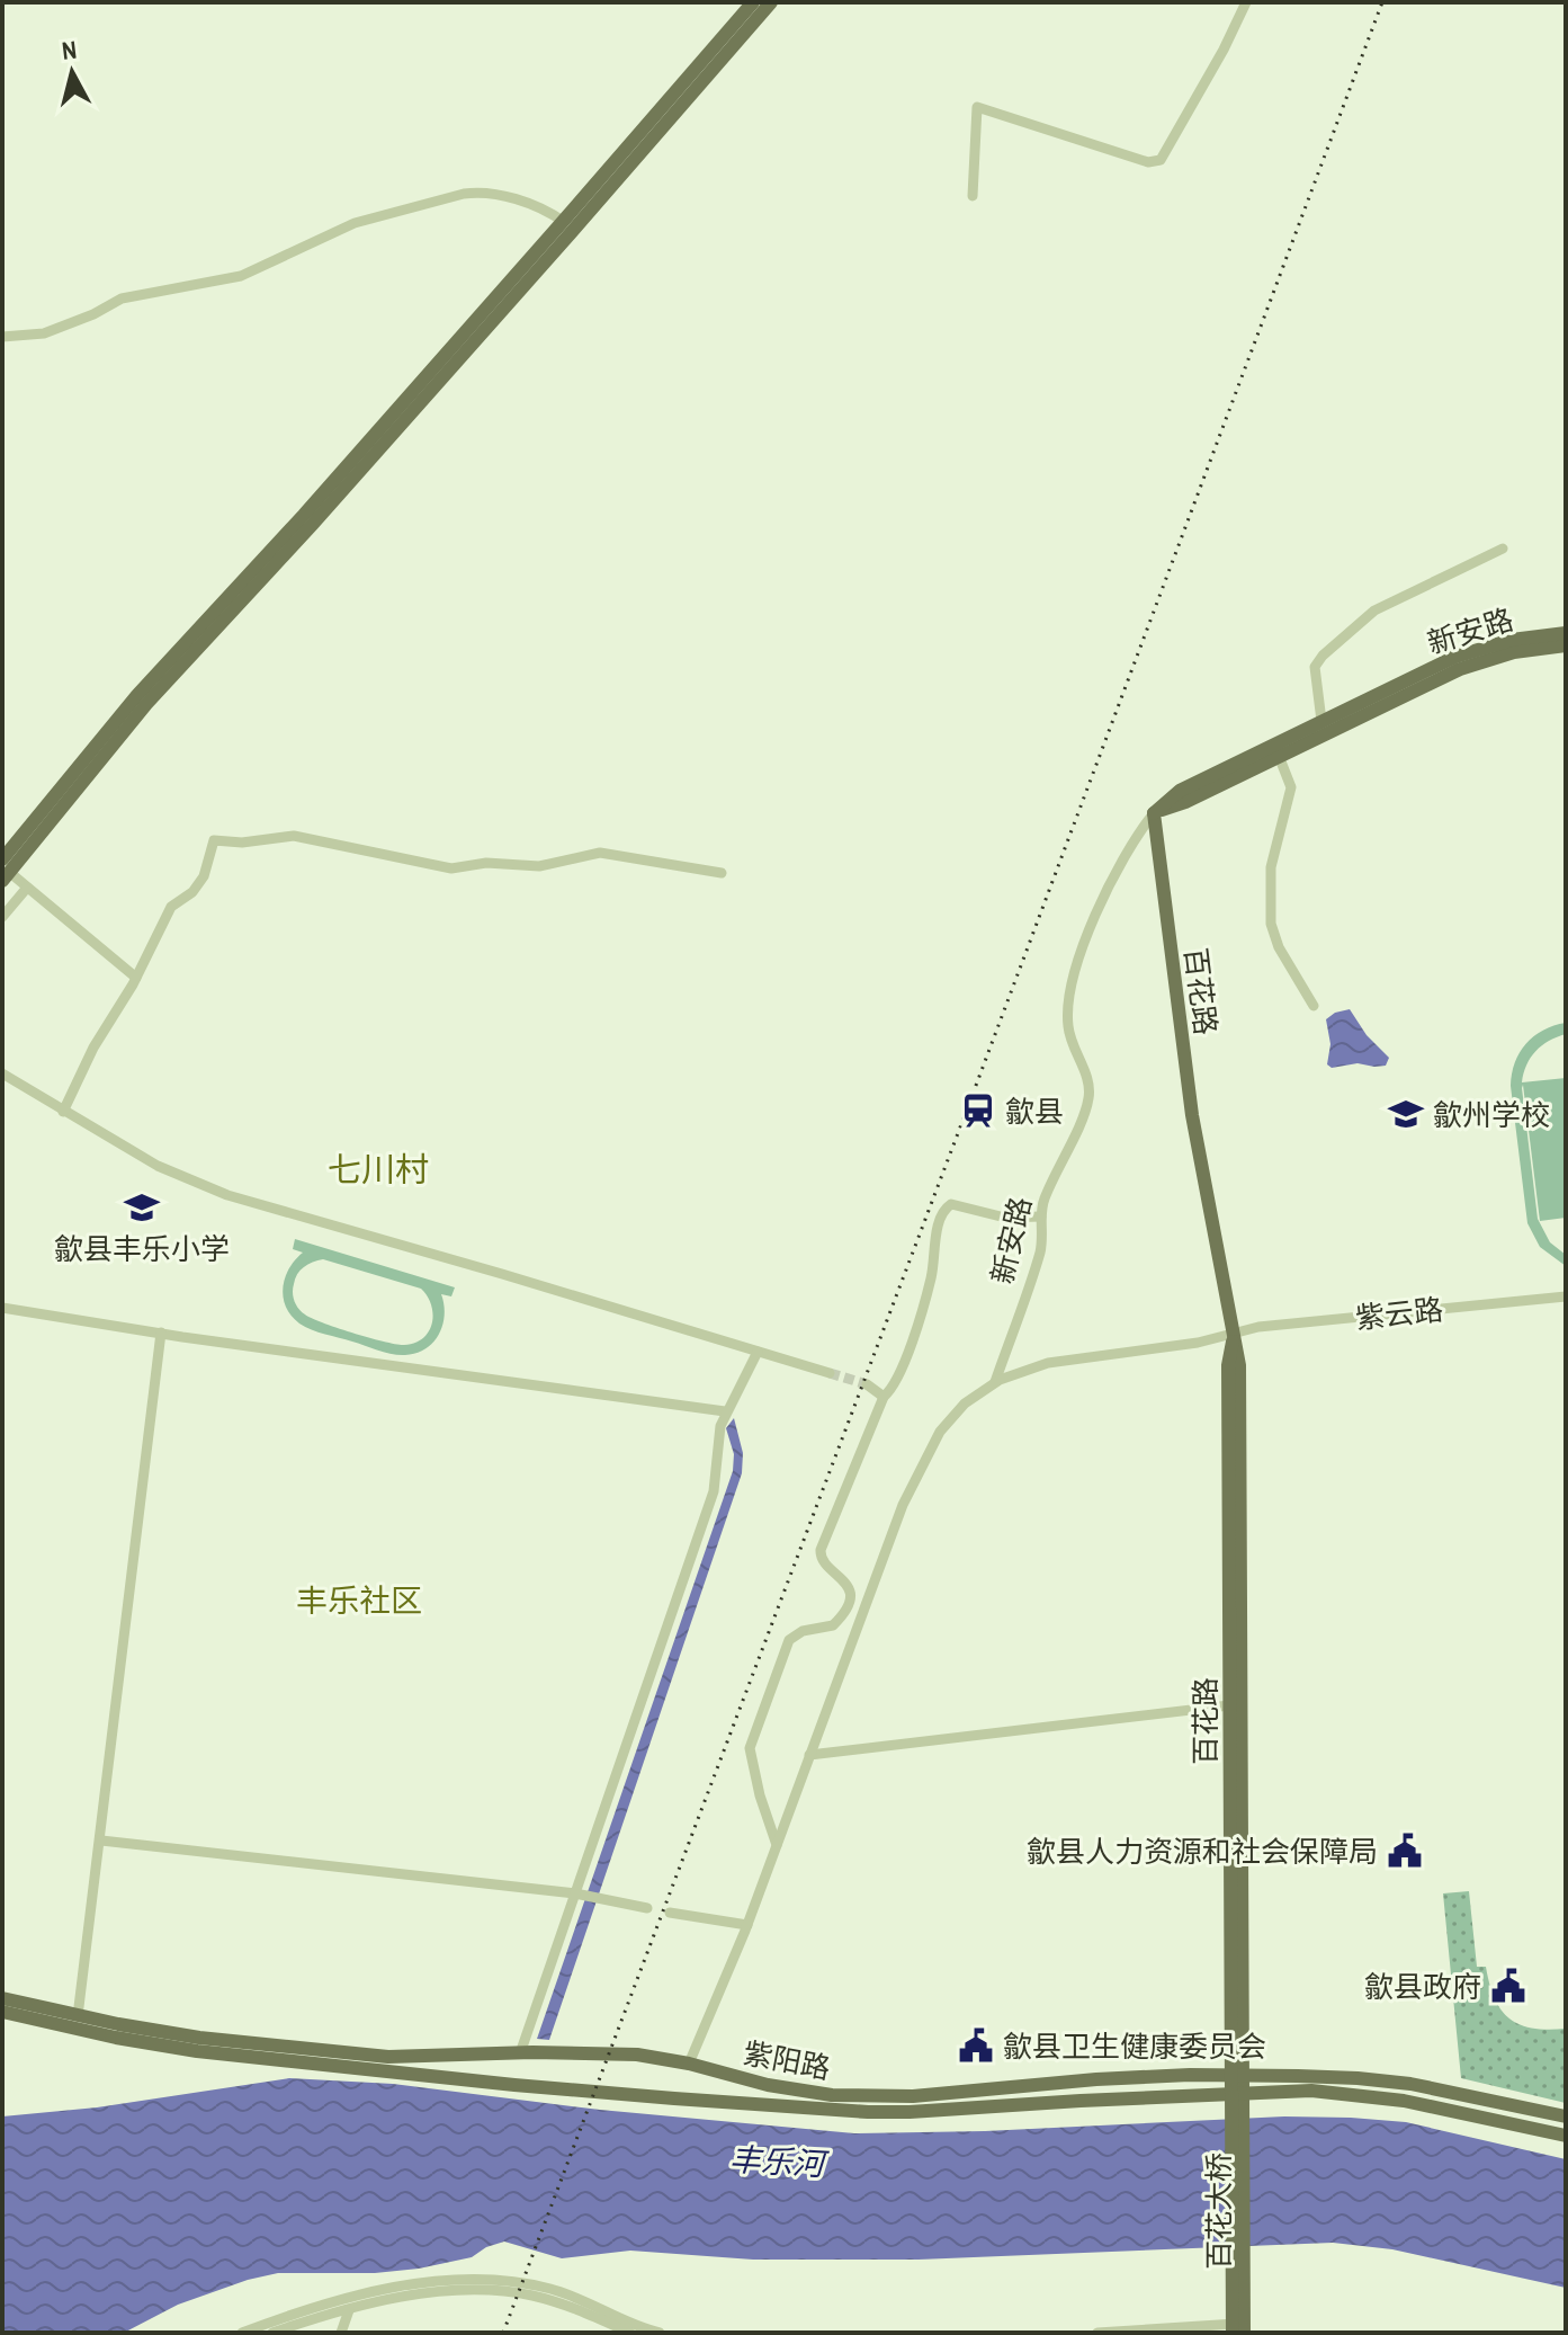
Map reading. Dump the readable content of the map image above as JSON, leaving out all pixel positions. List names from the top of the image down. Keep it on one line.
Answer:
{"streets":{"main road":["新安路","百花路","紫阳路","百花大桥"],"street":["紫云路"]},"crossings":[["新安路","百花路"],["新安路","紫云路"],["百花路","紫云路"],["百花路","紫阳路"],["百花路","百花大桥"],["紫云路","紫阳路"]],"districts":["七川村","丰乐社区"],"water":["丰乐河"],"places":{"station":["歙县"],"school or university":["歙州学校","歙县丰乐小学"],"public building":["歙县人力资源和社会保障局","歙县政府","歙县卫生健康委员会"]},"north":"top"}
